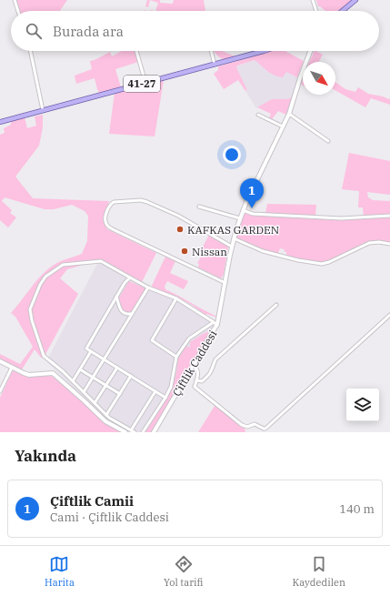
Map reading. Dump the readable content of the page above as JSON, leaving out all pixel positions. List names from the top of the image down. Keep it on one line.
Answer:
{"streets":{"main road":["41-27"],"street":["Çiftlik Caddesi"]},"places":["KAFKAS GARDEN","Nissan"],"north":"bottom right","page":{"search":"Burada ara","pins":"1","heading":"Yakında","list":[{"mark":"1","name":"Çiftlik Camii","note":"Cami · Çiftlik Caddesi","value":"140 m"}],"nav":["Harita","Yol tarifi","Kaydedilen"]}}
